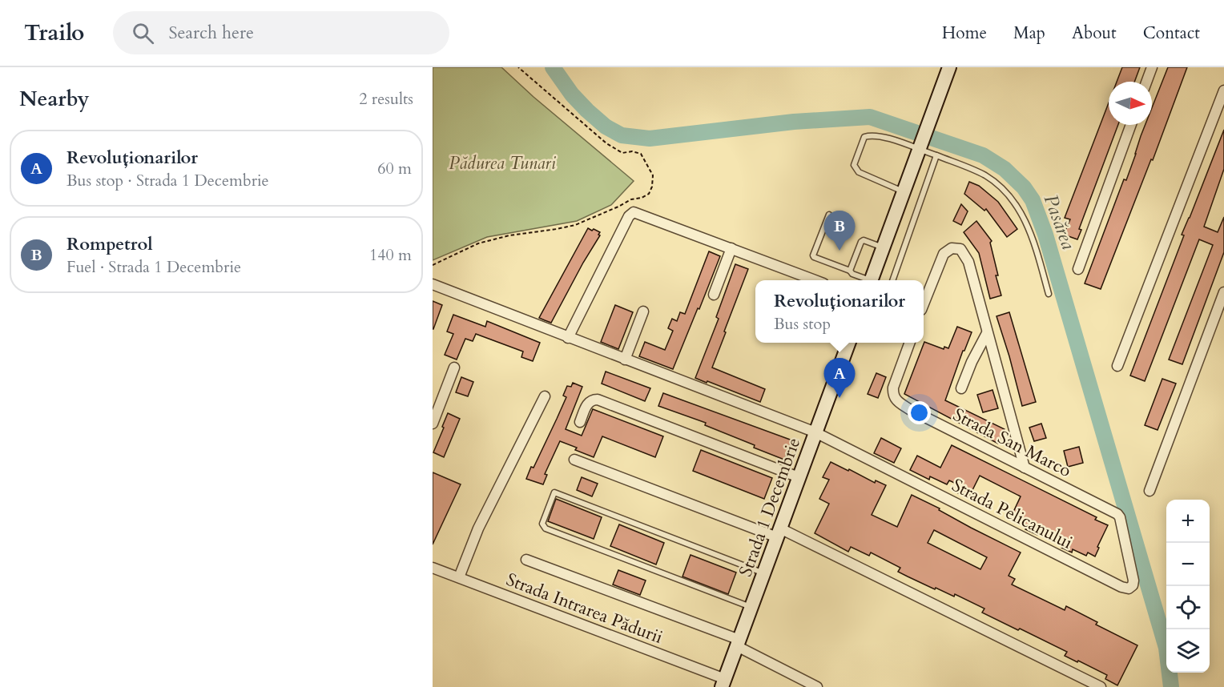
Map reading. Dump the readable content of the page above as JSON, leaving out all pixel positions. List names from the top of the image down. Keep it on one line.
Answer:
{"streets":{"main road":["Strada 1 Decembrie"],"street":["Strada San Marco","Strada Pelicanului","Strada Intrarea Pădurii"]},"crossings":[["Strada San Marco","Strada Pelicanului"],["Strada 1 Decembrie","Strada Pelicanului"],["Strada 1 Decembrie","Strada Intrarea Pădurii"]],"water":["Pasărea"],"parks":["Pădurea Tunari"],"north":"right","page":{"header":"Trailo","search":"Search here","nav":["Home","Map","About","Contact"],"heading":["Nearby","2 results"],"list":[{"mark":"A","name":"Revoluționarilor","note":"Bus stop · Strada 1 Decembrie","value":"60 m"},{"mark":"B","name":"Rompetrol","note":"Fuel · Strada 1 Decembrie","value":"140 m"}],"pins":["B","A"],"popup":["Revoluționarilor","Bus stop"],"map_buttons":["+","−"]}}
